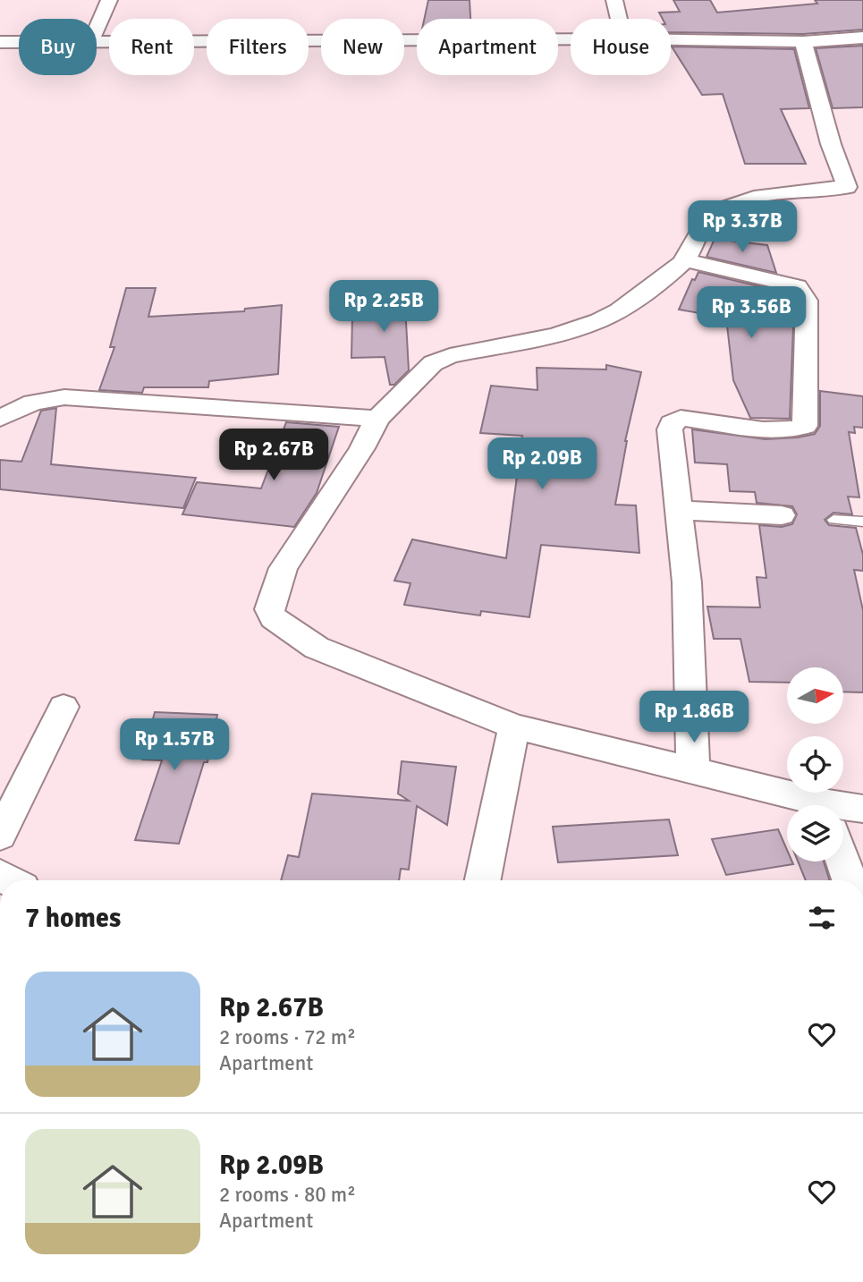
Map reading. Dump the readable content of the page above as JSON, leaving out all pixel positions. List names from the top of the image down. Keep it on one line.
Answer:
{"north":"right","page":{"chip":["Buy","Rent","Filters","New","Apartment","House"],"price":["Rp 3.37B","Rp 2.25B","Rp 3.56B","Rp 2.67B","Rp 2.09B","Rp 1.86B","Rp 1.57B"],"heading":"7 homes","list":[{"name":"Rp 2.67B","note":"2 rooms · 72 m² · Apartment"},{"name":"Rp 2.09B","note":"2 rooms · 80 m² · Apartment"}]}}
